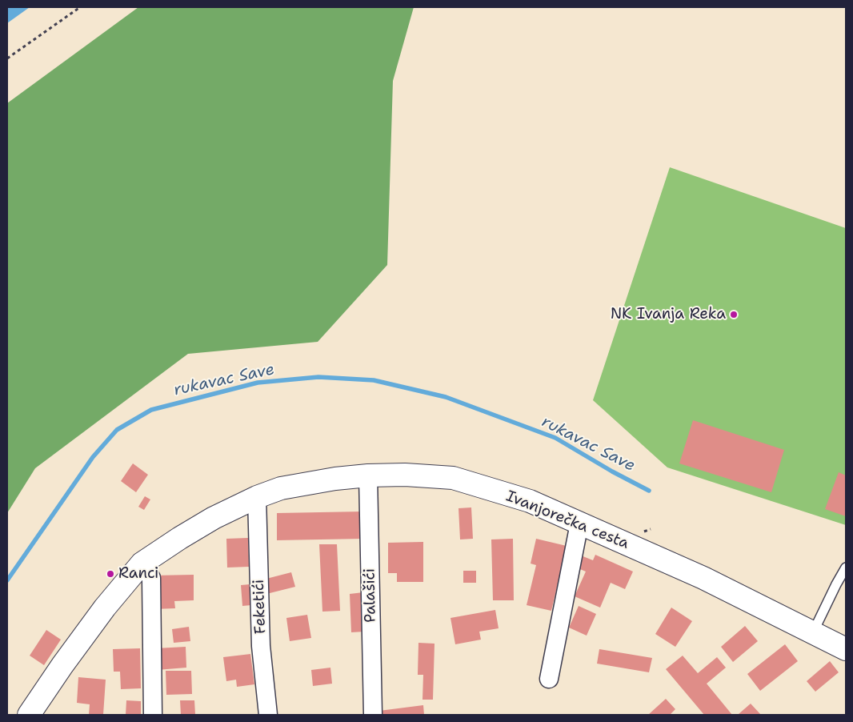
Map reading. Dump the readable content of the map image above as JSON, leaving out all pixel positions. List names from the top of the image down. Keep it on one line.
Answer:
{"streets":{"main road":["Ivanjorečka cesta"],"street":["Palašići","Feketići"]},"crossings":[["Ivanjorečka cesta","Palašići"],["Ivanjorečka cesta","Feketići"]],"water":["rukavac Save"],"places":["NK Ivanja Reka","Ranci"]}
